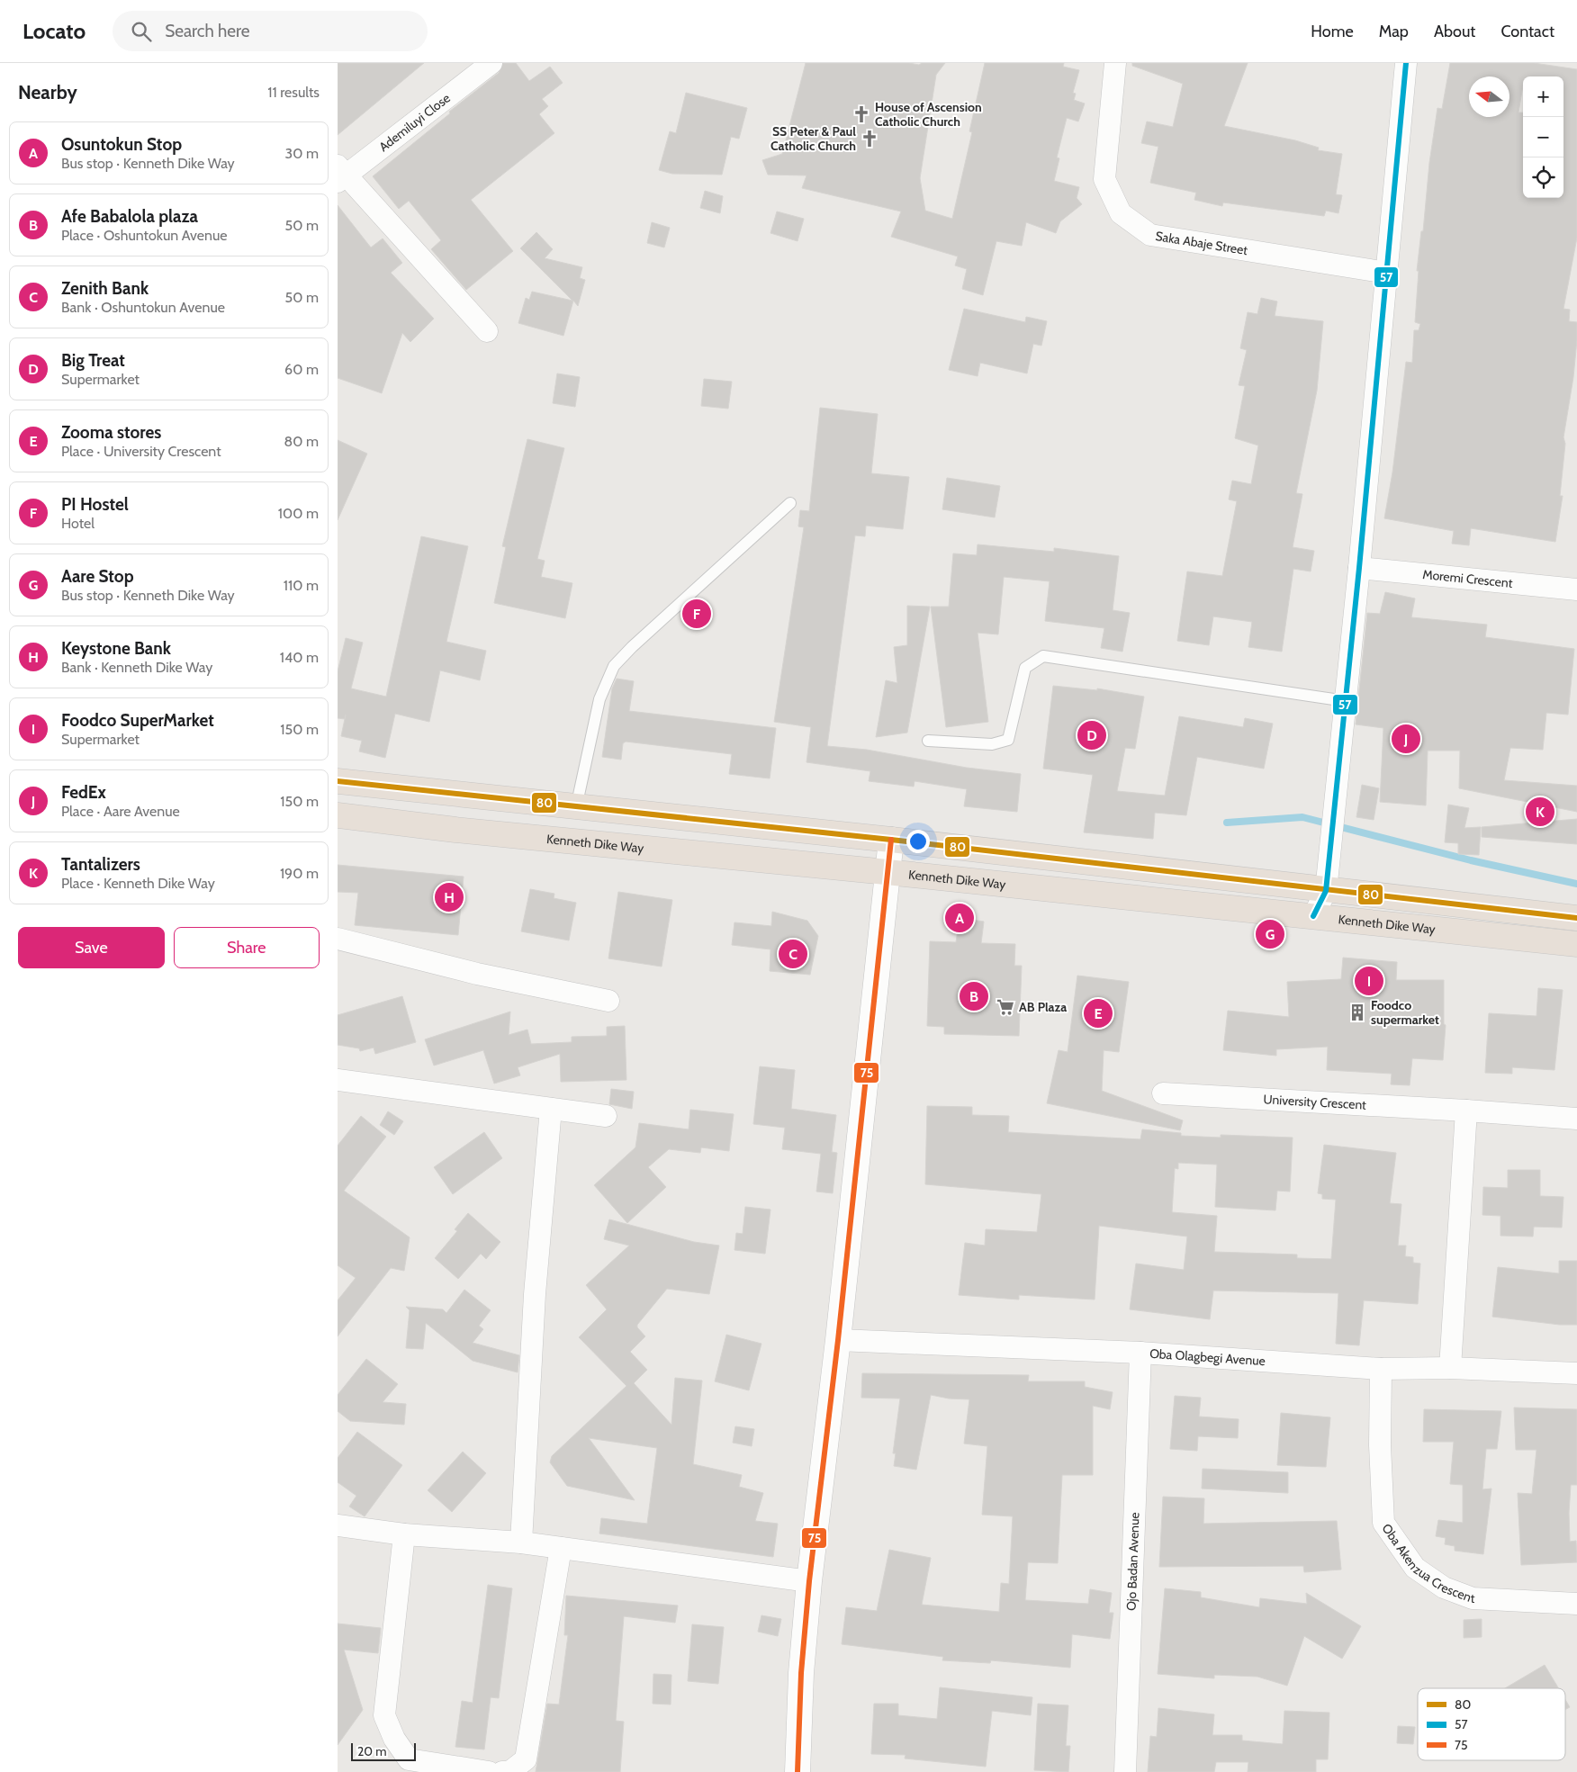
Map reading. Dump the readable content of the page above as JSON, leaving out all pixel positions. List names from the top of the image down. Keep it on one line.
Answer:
{"streets":{"highway":["Kenneth Dike Way"],"street":["Ademiluyi Close","Saka Abaje Street","Moremi Crescent","University Crescent","Oba Olagbegi Avenue","Oba Akenzua Crescent","Ojo Badan Avenue"]},"crossings":[["Oba Olagbegi Avenue","Oba Akenzua Crescent"],["Oba Olagbegi Avenue","Ojo Badan Avenue"]],"places":{"church":["House of Ascension Catholic Church","SS Peter & Paul Catholic Church"],"supermarket":["AB Plaza"],"building":["Foodco supermarket"]},"lines":["transit line 57","transit line 80","transit line 75"],"legend":["80","57","75"],"scale_bar":"20 m","north":"left","page":{"header":"Locato","search":"Search here","nav":["Home","Map","About","Contact"],"heading":["Nearby","11 results"],"map_buttons":["+","−"],"list":[{"mark":"A","name":"Osuntokun Stop","note":"Bus stop · Kenneth Dike Way","value":"30 m"},{"mark":"B","name":"Afe Babalola plaza","note":"Place · Oshuntokun Avenue","value":"50 m"},{"mark":"C","name":"Zenith Bank","note":"Bank · Oshuntokun Avenue","value":"50 m"},{"mark":"D","name":"Big Treat","note":"Supermarket","value":"60 m"},{"mark":"E","name":"Zooma stores","note":"Place · University Crescent","value":"80 m"},{"mark":"F","name":"PI Hostel","note":"Hotel","value":"100 m"},{"mark":"G","name":"Aare Stop","note":"Bus stop · Kenneth Dike Way","value":"110 m"},{"mark":"H","name":"Keystone Bank","note":"Bank · Kenneth Dike Way","value":"140 m"},{"mark":"I","name":"Foodco SuperMarket","note":"Supermarket","value":"150 m"},{"mark":"J","name":"FedEx","note":"Place · Aare Avenue","value":"150 m"},{"mark":"K","name":"Tantalizers","note":"Place · Kenneth Dike Way","value":"190 m"}],"pins":["F","D","J","K","H","A","G","C","I","B","E"],"buttons":["Save","Share"],"scale":"20 m"}}
